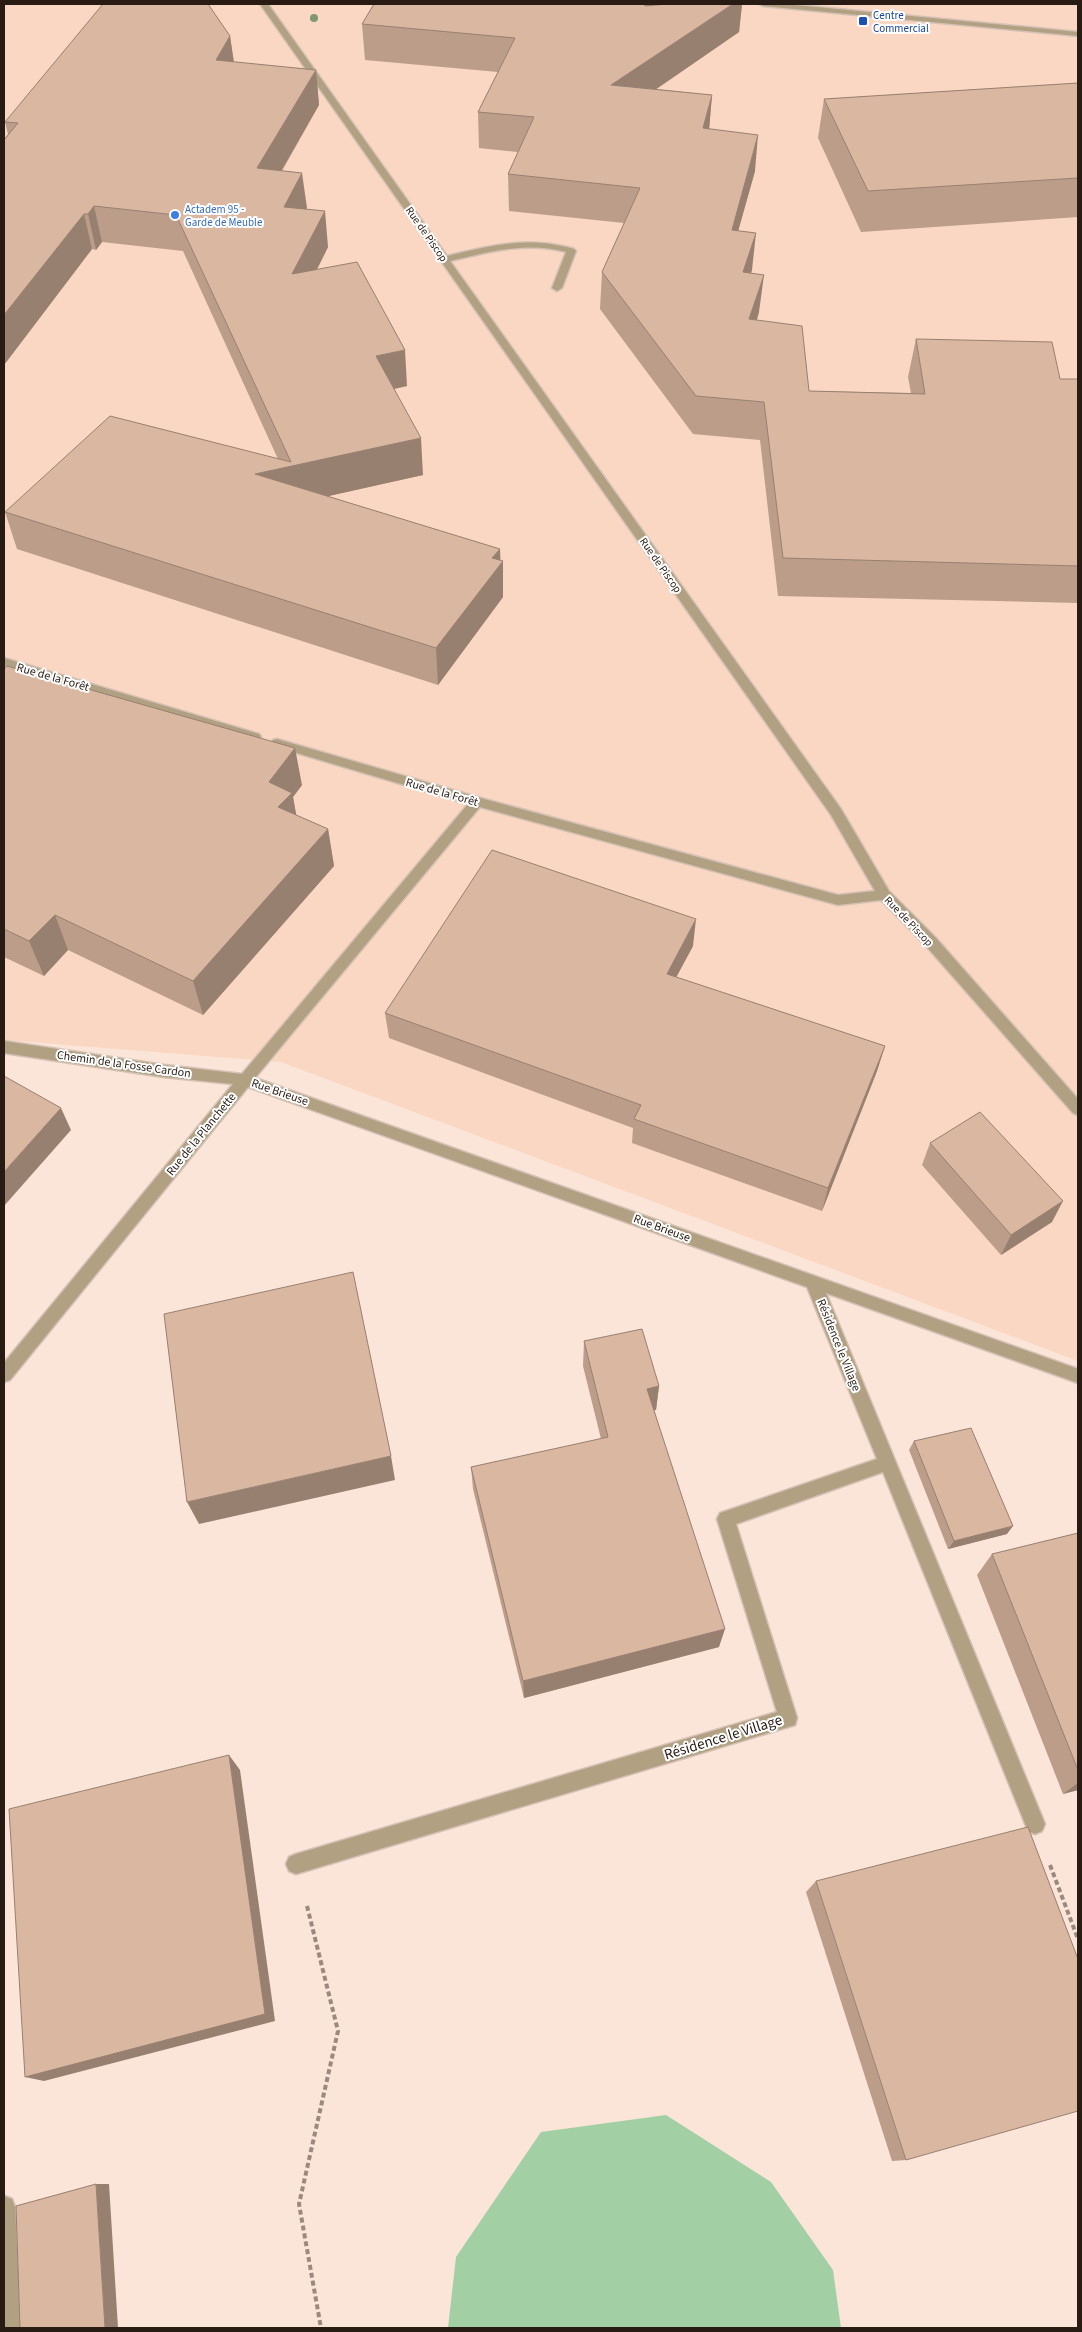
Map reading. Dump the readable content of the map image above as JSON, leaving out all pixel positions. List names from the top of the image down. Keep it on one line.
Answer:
{"streets":{"street":["Rue de Piscop","Rue de la Forêt","Chemin de la Fosse Cardon","Rue Brieuse","Rue de la Planchette","Résidence le Village"]},"crossings":[["Rue de Piscop","Rue de la Forêt"],["Rue de la Forêt","Rue de la Planchette"],["Chemin de la Fosse Cardon","Rue Brieuse"],["Chemin de la Fosse Cardon","Rue de la Planchette"],["Rue Brieuse","Rue de la Planchette"],["Rue Brieuse","Résidence le Village"]],"places":{"transit":["Centre Commercial"],"other":["Actadem 95 - Garde de Meuble"]}}
